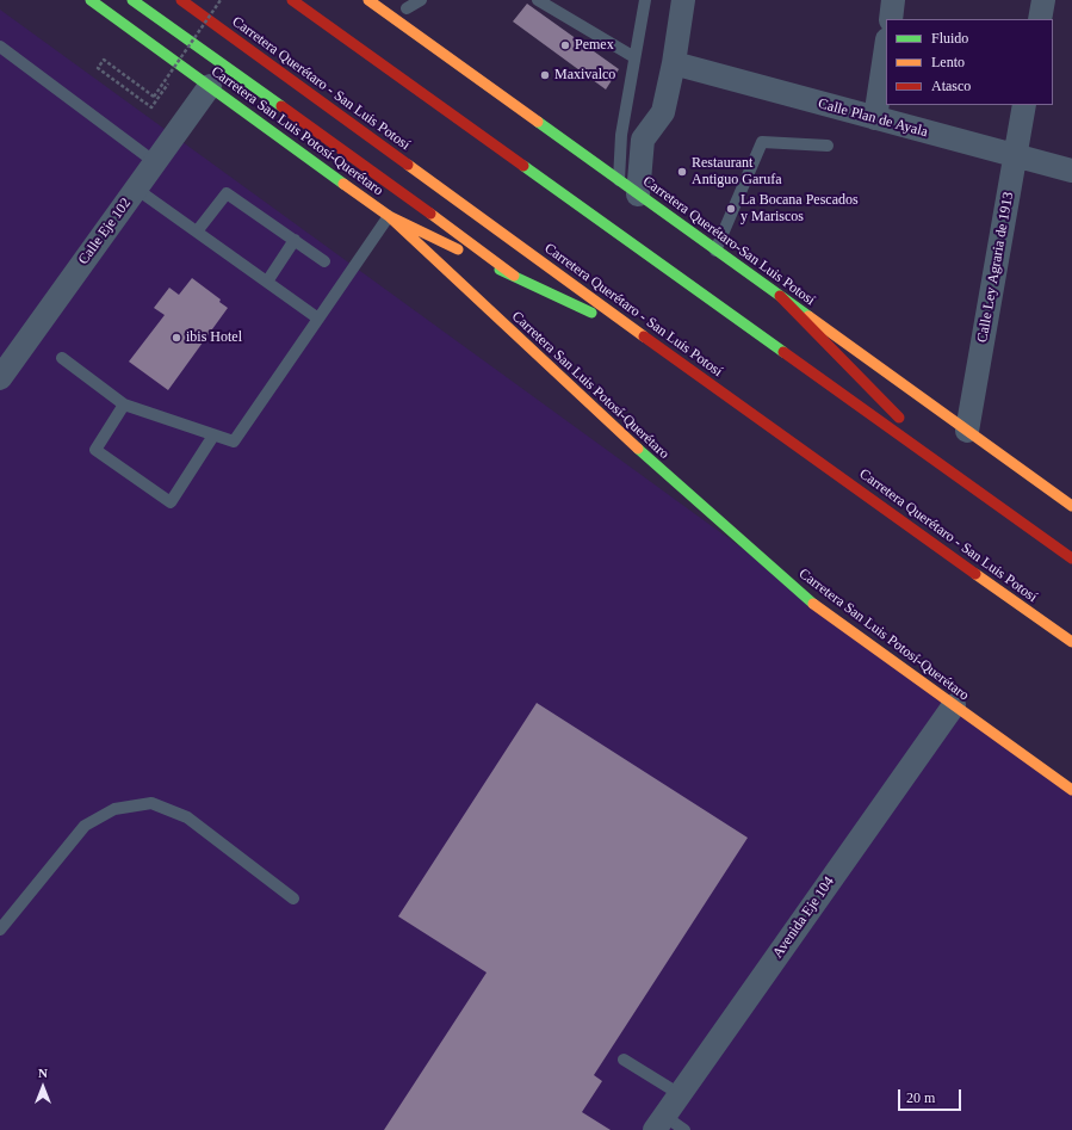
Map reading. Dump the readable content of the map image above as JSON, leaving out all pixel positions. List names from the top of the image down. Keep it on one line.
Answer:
{"streets":{"main road":["Carretera Querétaro - San Luis Potosí","Carretera San Luis Potosí-Querétaro","Carretera Querétaro-San Luis Potosí"],"street":["Calle Plan de Ayala","Calle Eje 102","Calle Ley Agraria de 1913","Avenida Eje 104"]},"crossings":[["Calle Plan de Ayala","Calle Ley Agraria de 1913"],["Carretera San Luis Potosí-Querétaro","Calle Eje 102"],["Carretera San Luis Potosí-Querétaro","Avenida Eje 104"],["Carretera Querétaro-San Luis Potosí","Calle Ley Agraria de 1913"]],"places":["Pemex","Maxivalco","Restaurant Antiguo Garufa","La Bocana Pescados y Mariscos","ibis Hotel"],"legend":["Fluido","Lento","Atasco"],"scale_bar":"20 m","north":"top"}
